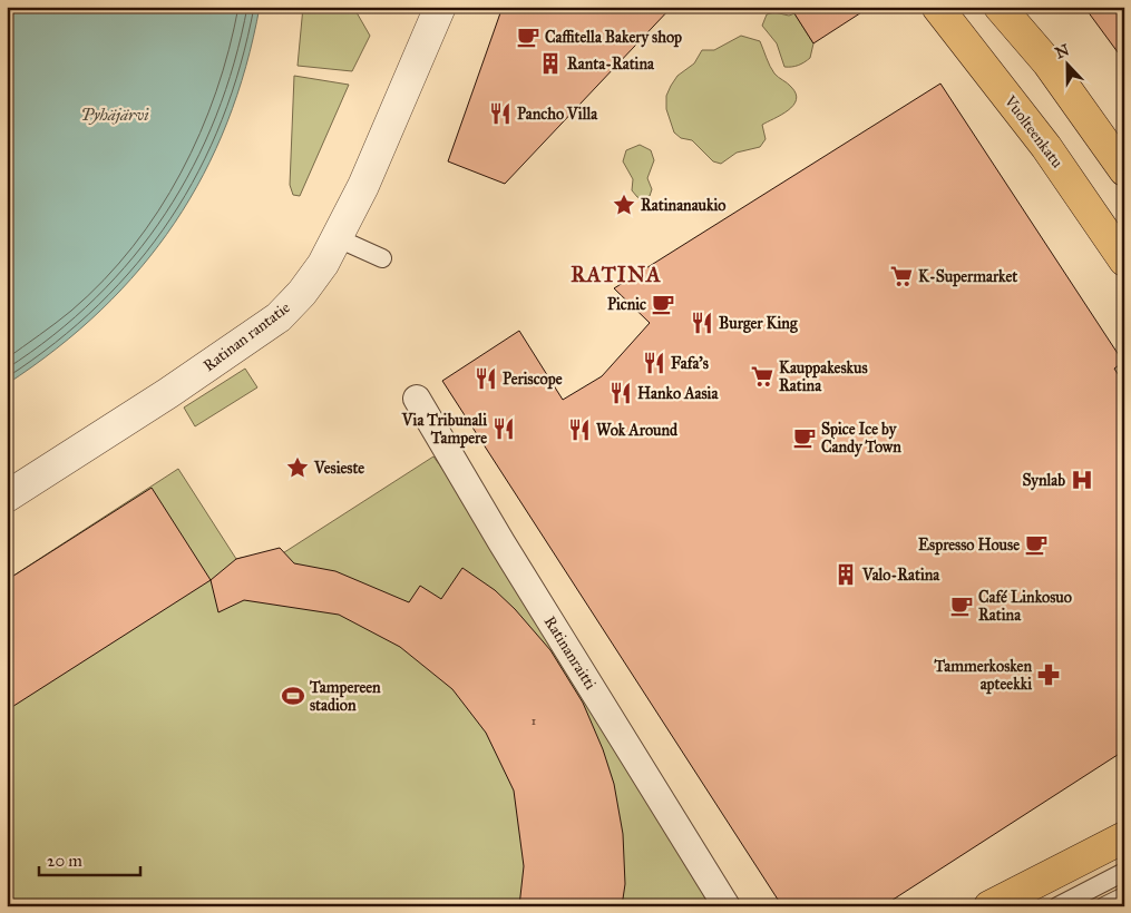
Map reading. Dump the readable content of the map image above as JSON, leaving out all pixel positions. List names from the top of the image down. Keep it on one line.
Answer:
{"streets":{"main road":["Vuolteenkatu"],"street":["Ratinan rantatie","Ratinanraitti"]},"districts":["RATINA"],"water":["Pyhäjärvi"],"places":{"cafe":["Caffitella Bakery shop","Picnic","Spice Ice by Candy Town","Espresso House","Café Linkosuo Ratina"],"building":["Ranta-Ratina","Valo-Ratina"],"restaurant":["Pancho Villa","Burger King","Fafa's","Periscope","Hanko Aasia","Via Tribunali Tampere","Wok Around"],"place":["Ratinanaukio","Vesieste"],"supermarket":["K-Supermarket","Kauppakeskus Ratina"],"hospital":["Synlab"],"pharmacy":["Tammerkosken apteekki"],"sports":["Tampereen stadion"]},"house_numbers":["1"],"scale_bar":"20 m","north":"top"}
